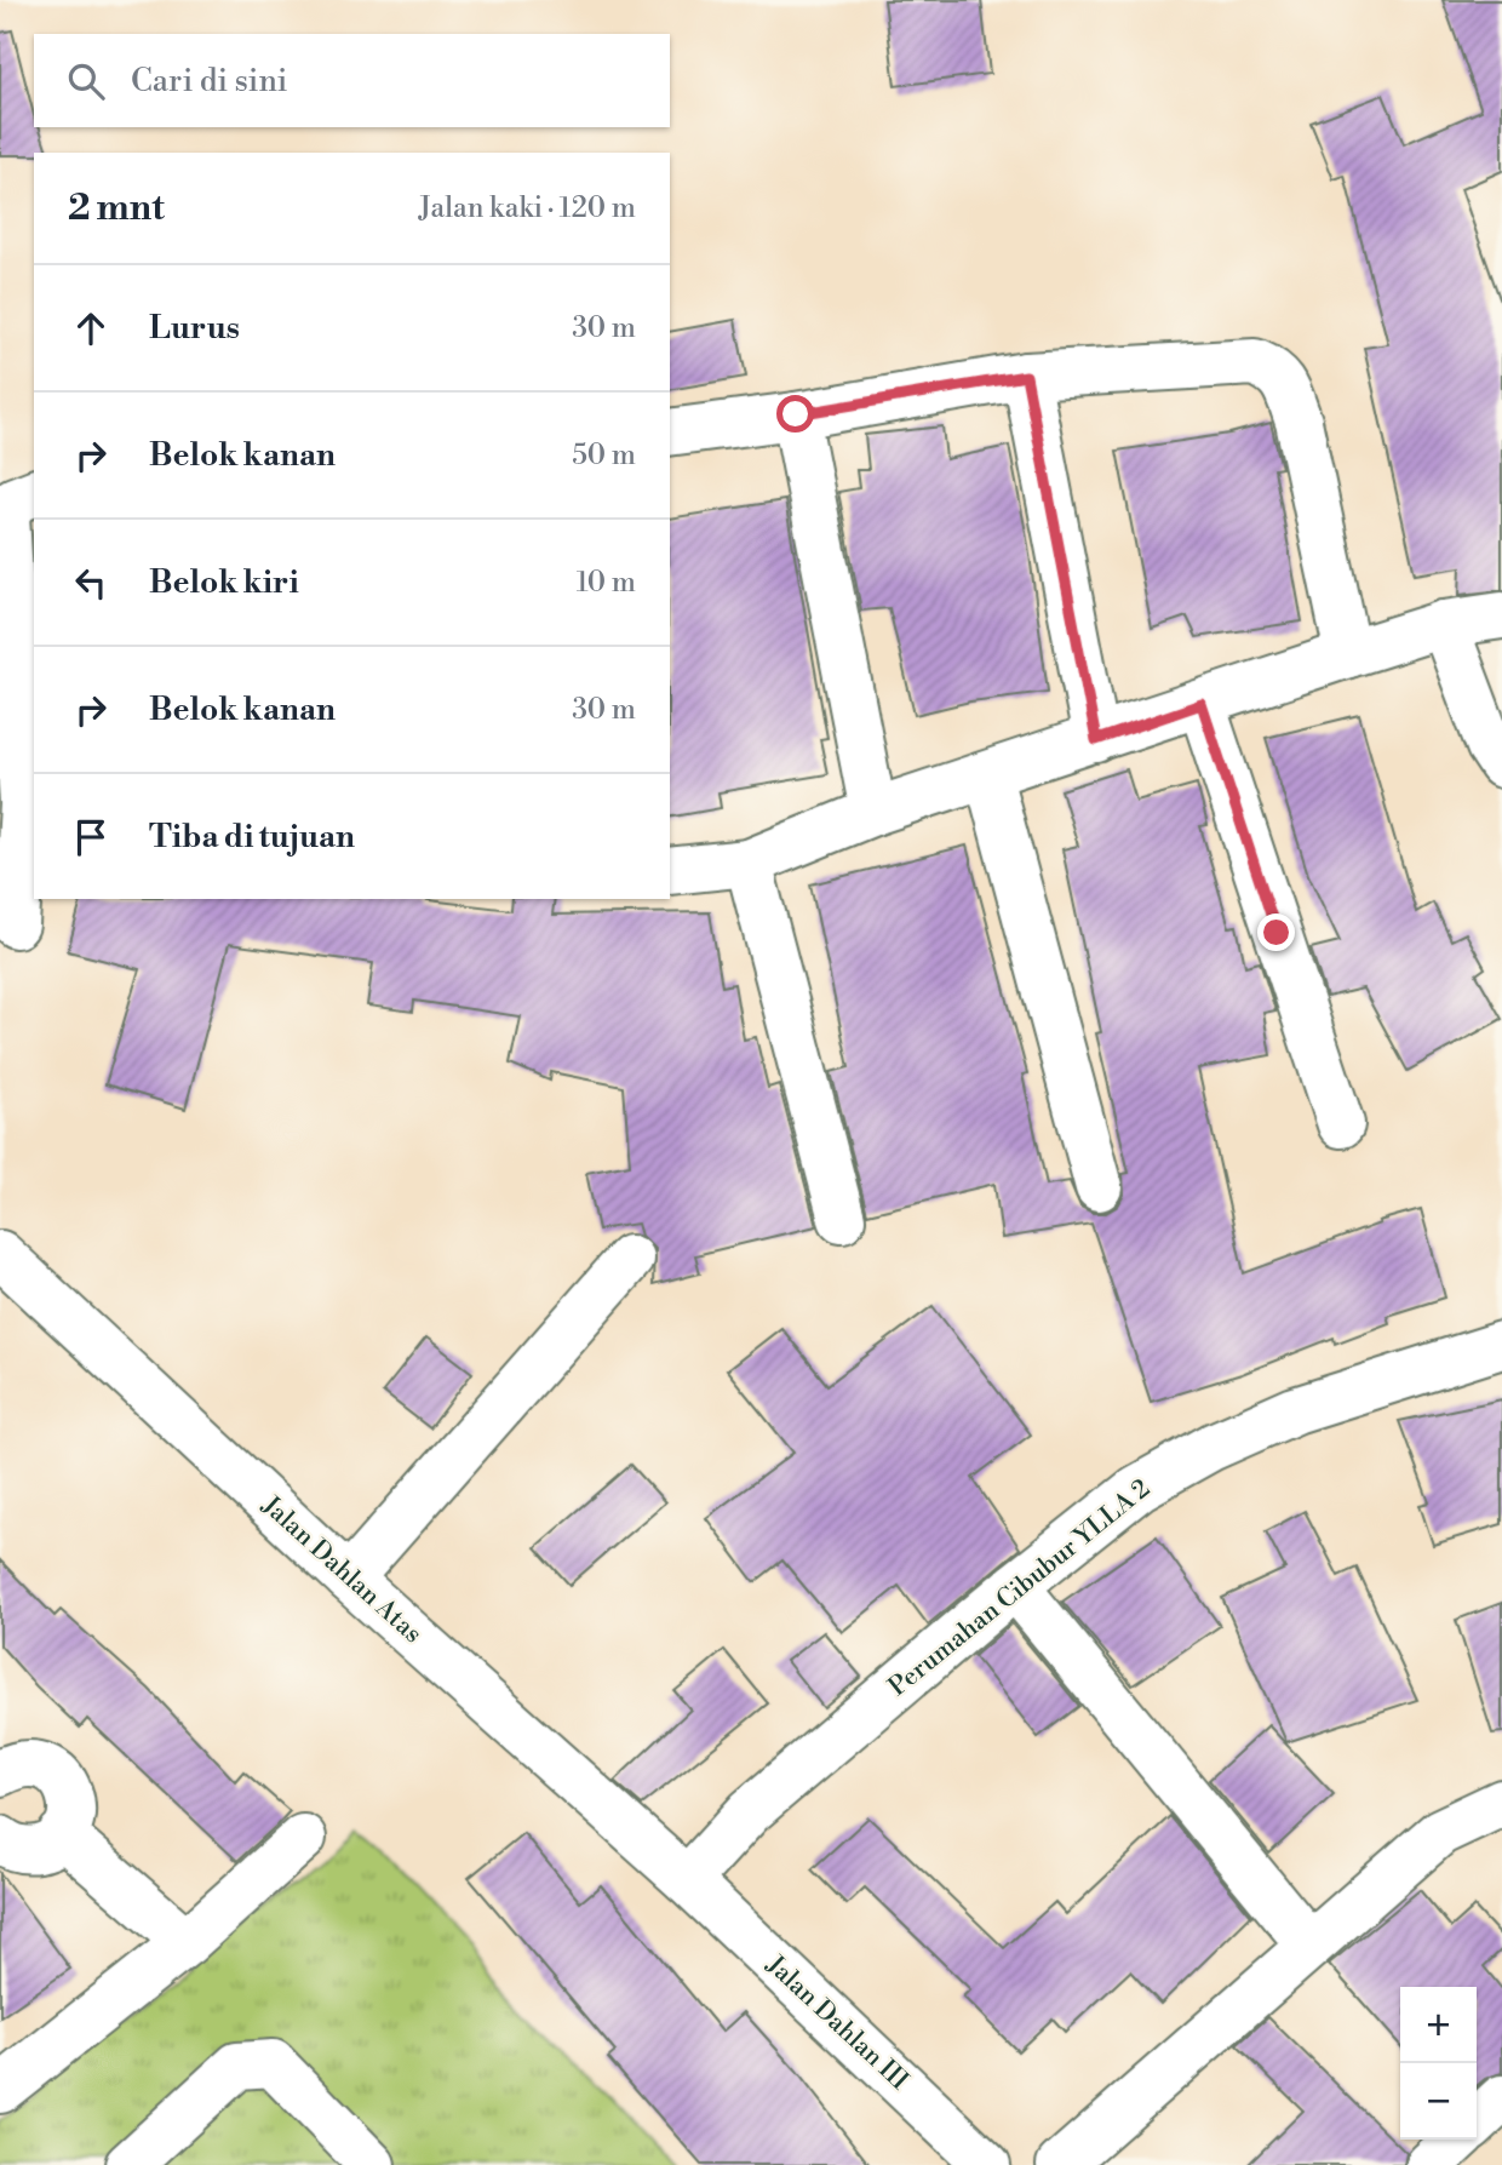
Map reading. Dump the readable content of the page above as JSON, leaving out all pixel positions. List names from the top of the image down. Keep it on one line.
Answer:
{"streets":{"street":["Jalan Dahlan Atas","Perumahan Cibubur YLLA 2","Jalan Dahlan III"]},"crossings":[["Jalan Dahlan Atas","Perumahan Cibubur YLLA 2"],["Jalan Dahlan Atas","Jalan Dahlan III"],["Perumahan Cibubur YLLA 2","Jalan Dahlan III"]],"page":{"search":"Cari di sini","heading":["2 mnt","Jalan kaki · 120 m"],"list":[["Lurus","30 m"],["Belok kanan","50 m"],["Belok kiri","10 m"],["Belok kanan","30 m"],"Tiba di tujuan"],"map_buttons":["+","−"]}}
